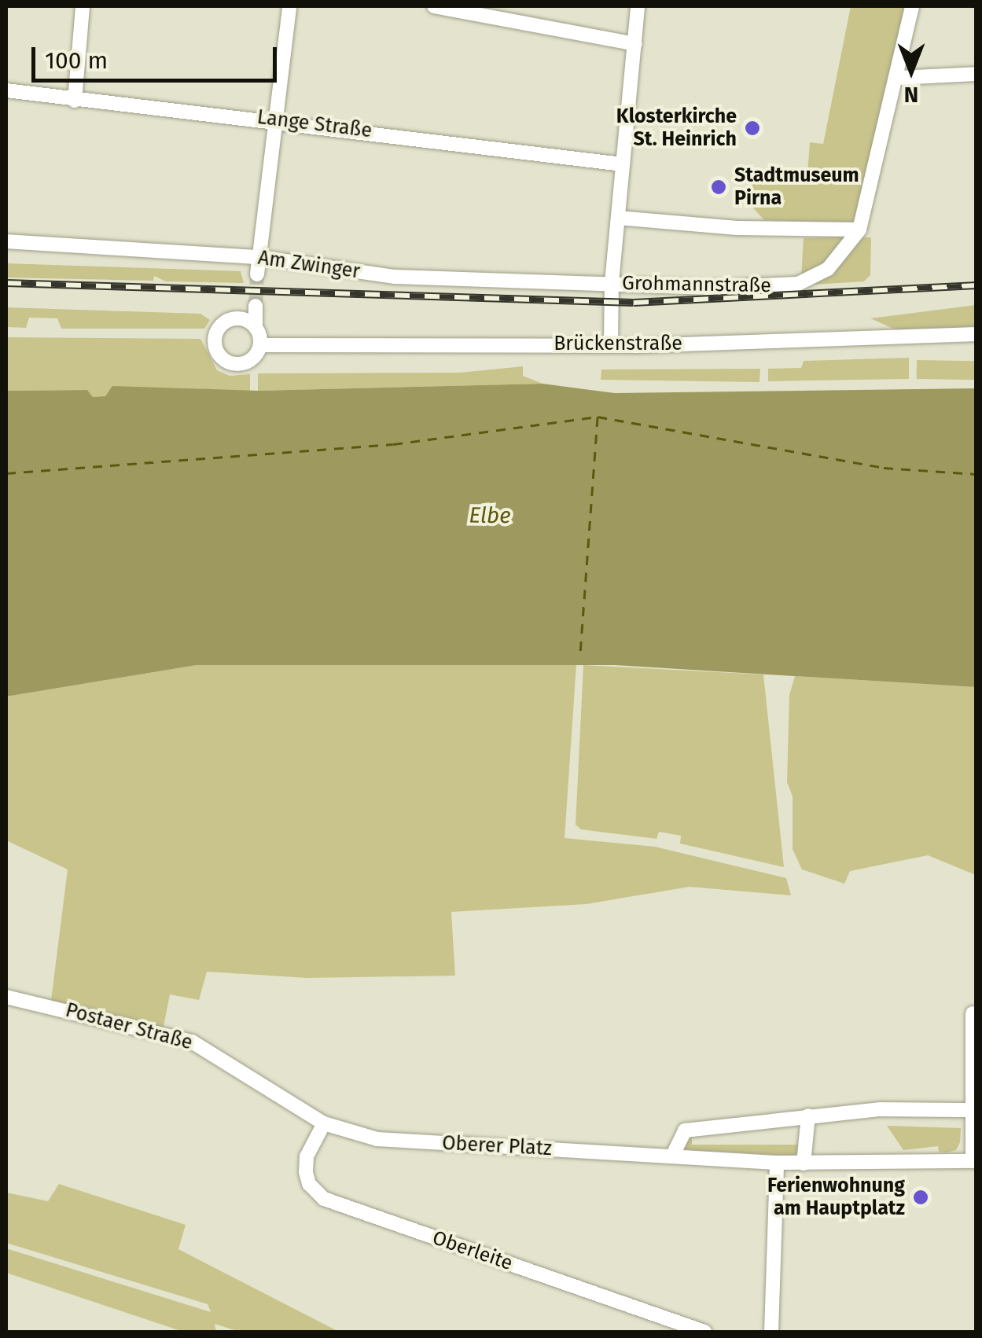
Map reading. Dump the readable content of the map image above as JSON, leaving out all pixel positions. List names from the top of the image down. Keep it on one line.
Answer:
{"streets":{"street":["Lange Straße","Am Zwinger","Grohmannstraße","Brückenstraße","Postaer Straße","Oberer Platz","Oberleite"]},"crossings":[["Am Zwinger","Grohmannstraße"],["Postaer Straße","Oberer Platz"],["Postaer Straße","Oberleite"],["Oberer Platz","Oberleite"]],"water":["Elbe"],"places":["Klosterkirche St. Heinrich","Stadtmuseum Pirna","Ferienwohnung am Hauptplatz"],"scale_bar":"100 m","north":"bottom"}
